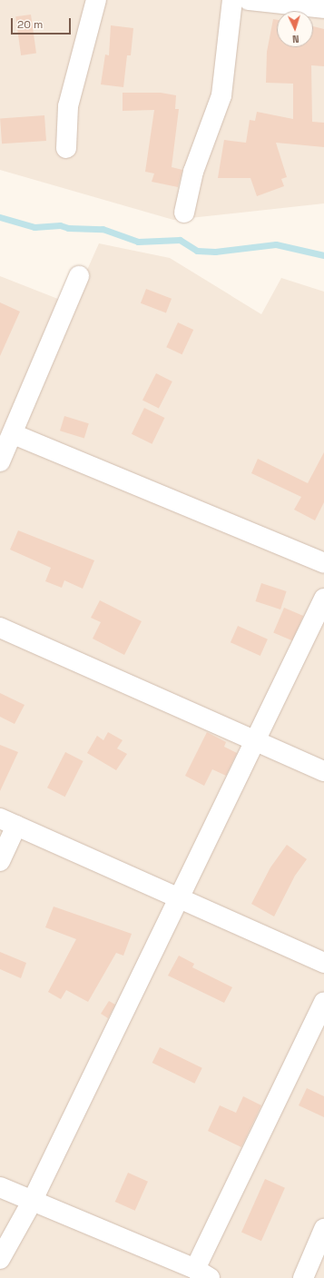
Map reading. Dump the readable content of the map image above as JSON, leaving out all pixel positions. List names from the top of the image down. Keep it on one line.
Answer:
{"scale_bar":"20 m","north":"bottom"}
